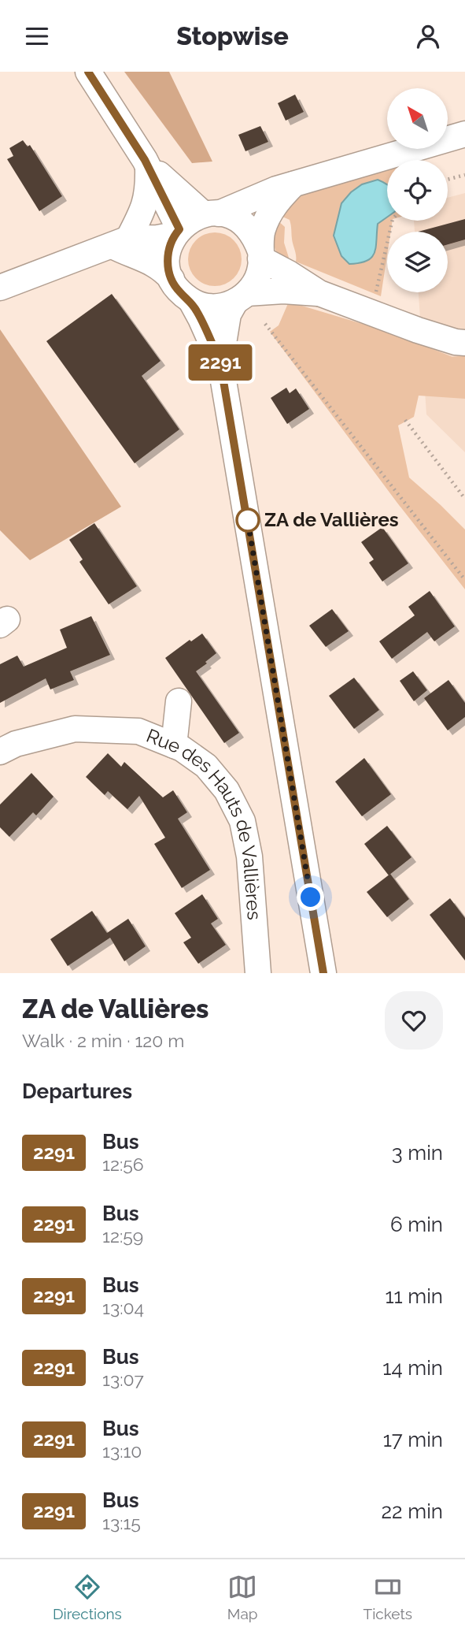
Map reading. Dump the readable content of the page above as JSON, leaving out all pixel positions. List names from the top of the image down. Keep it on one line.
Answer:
{"streets":{"street":["Rue des Hauts de Vallières"]},"places":["ZA de Vallières"],"lines":["bus line 2291"],"north":"top left","page":{"header":"Stopwise","on_map":"2291","heading":[["ZA de Vallières","Walk · 2 min · 120 m"],"Departures"],"list":[{"mark":"2291","name":"Bus","note":"12:56","value":"3 min"},{"mark":"2291","name":"Bus","note":"12:59","value":"6 min"},{"mark":"2291","name":"Bus","note":"13:04","value":"11 min"},{"mark":"2291","name":"Bus","note":"13:07","value":"14 min"},{"mark":"2291","name":"Bus","note":"13:10","value":"17 min"},{"mark":"2291","name":"Bus","note":"13:15","value":"22 min"}],"tabs":["Directions","Map","Tickets"]}}
